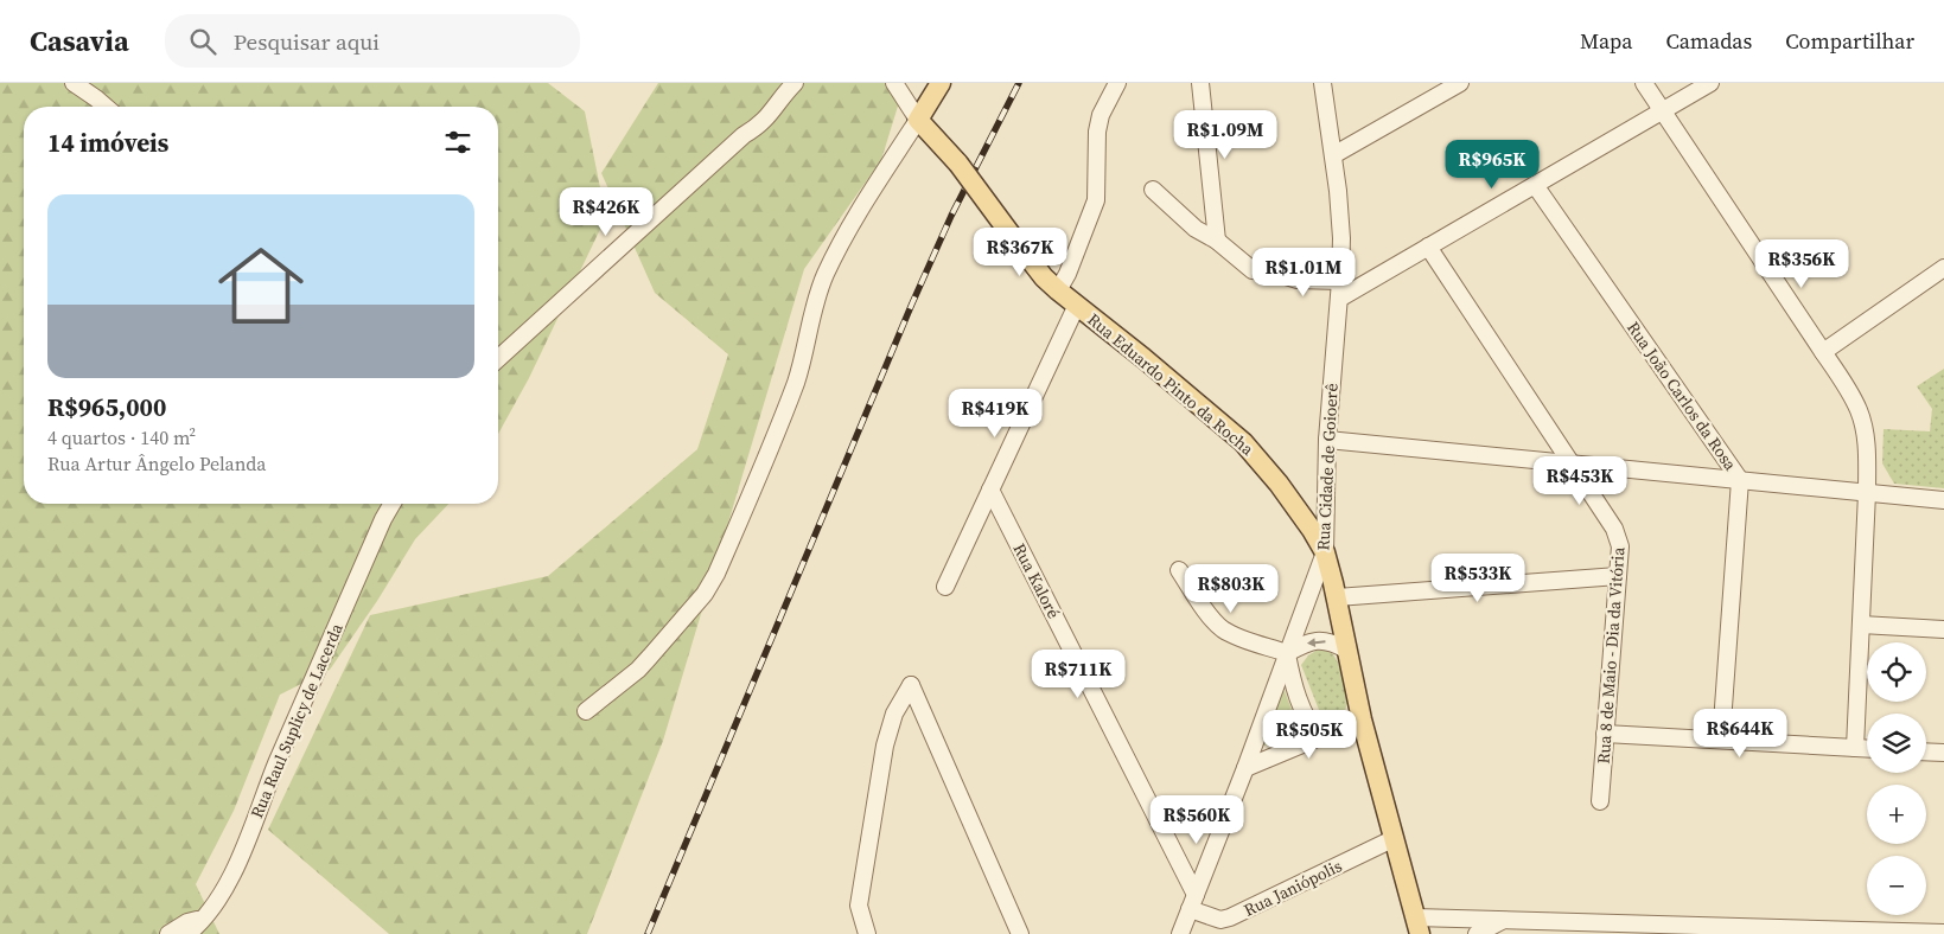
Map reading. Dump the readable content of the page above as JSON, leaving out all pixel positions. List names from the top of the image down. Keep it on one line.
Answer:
{"streets":{"main road":["Rua Eduardo Pinto da Rocha"],"street":["Rua João Carlos da Rosa","Rua Cidade de Goioerê","Rua Kaloré","Rua 8 de Maio - Dia da Vitória","Rua Raul Suplicy de Lacerda","Rua Janiópolis"]},"crossings":[["Rua Eduardo Pinto da Rocha","Rua Cidade de Goioerê"],["Rua Eduardo Pinto da Rocha","Rua Janiópolis"],["Rua Cidade de Goioerê","Rua Kaloré"],["Rua Cidade de Goioerê","Rua Janiópolis"],["Rua Kaloré","Rua Janiópolis"]],"page":{"header":"Casavia","search":"Pesquisar aqui","nav":["Mapa","Camadas","Compartilhar"],"heading":"14 imóveis","price":["R$1.09M","R$965K","R$426K","R$367K","R$356K","R$1.01M","R$419K","R$453K","R$533K","R$803K","R$711K","R$644K","R$505K","R$560K"],"list":[{"name":"R$965,000","note":"4 quartos · 140 m² · Rua Artur Ângelo Pelanda"}],"map_buttons":["+","−"]}}
